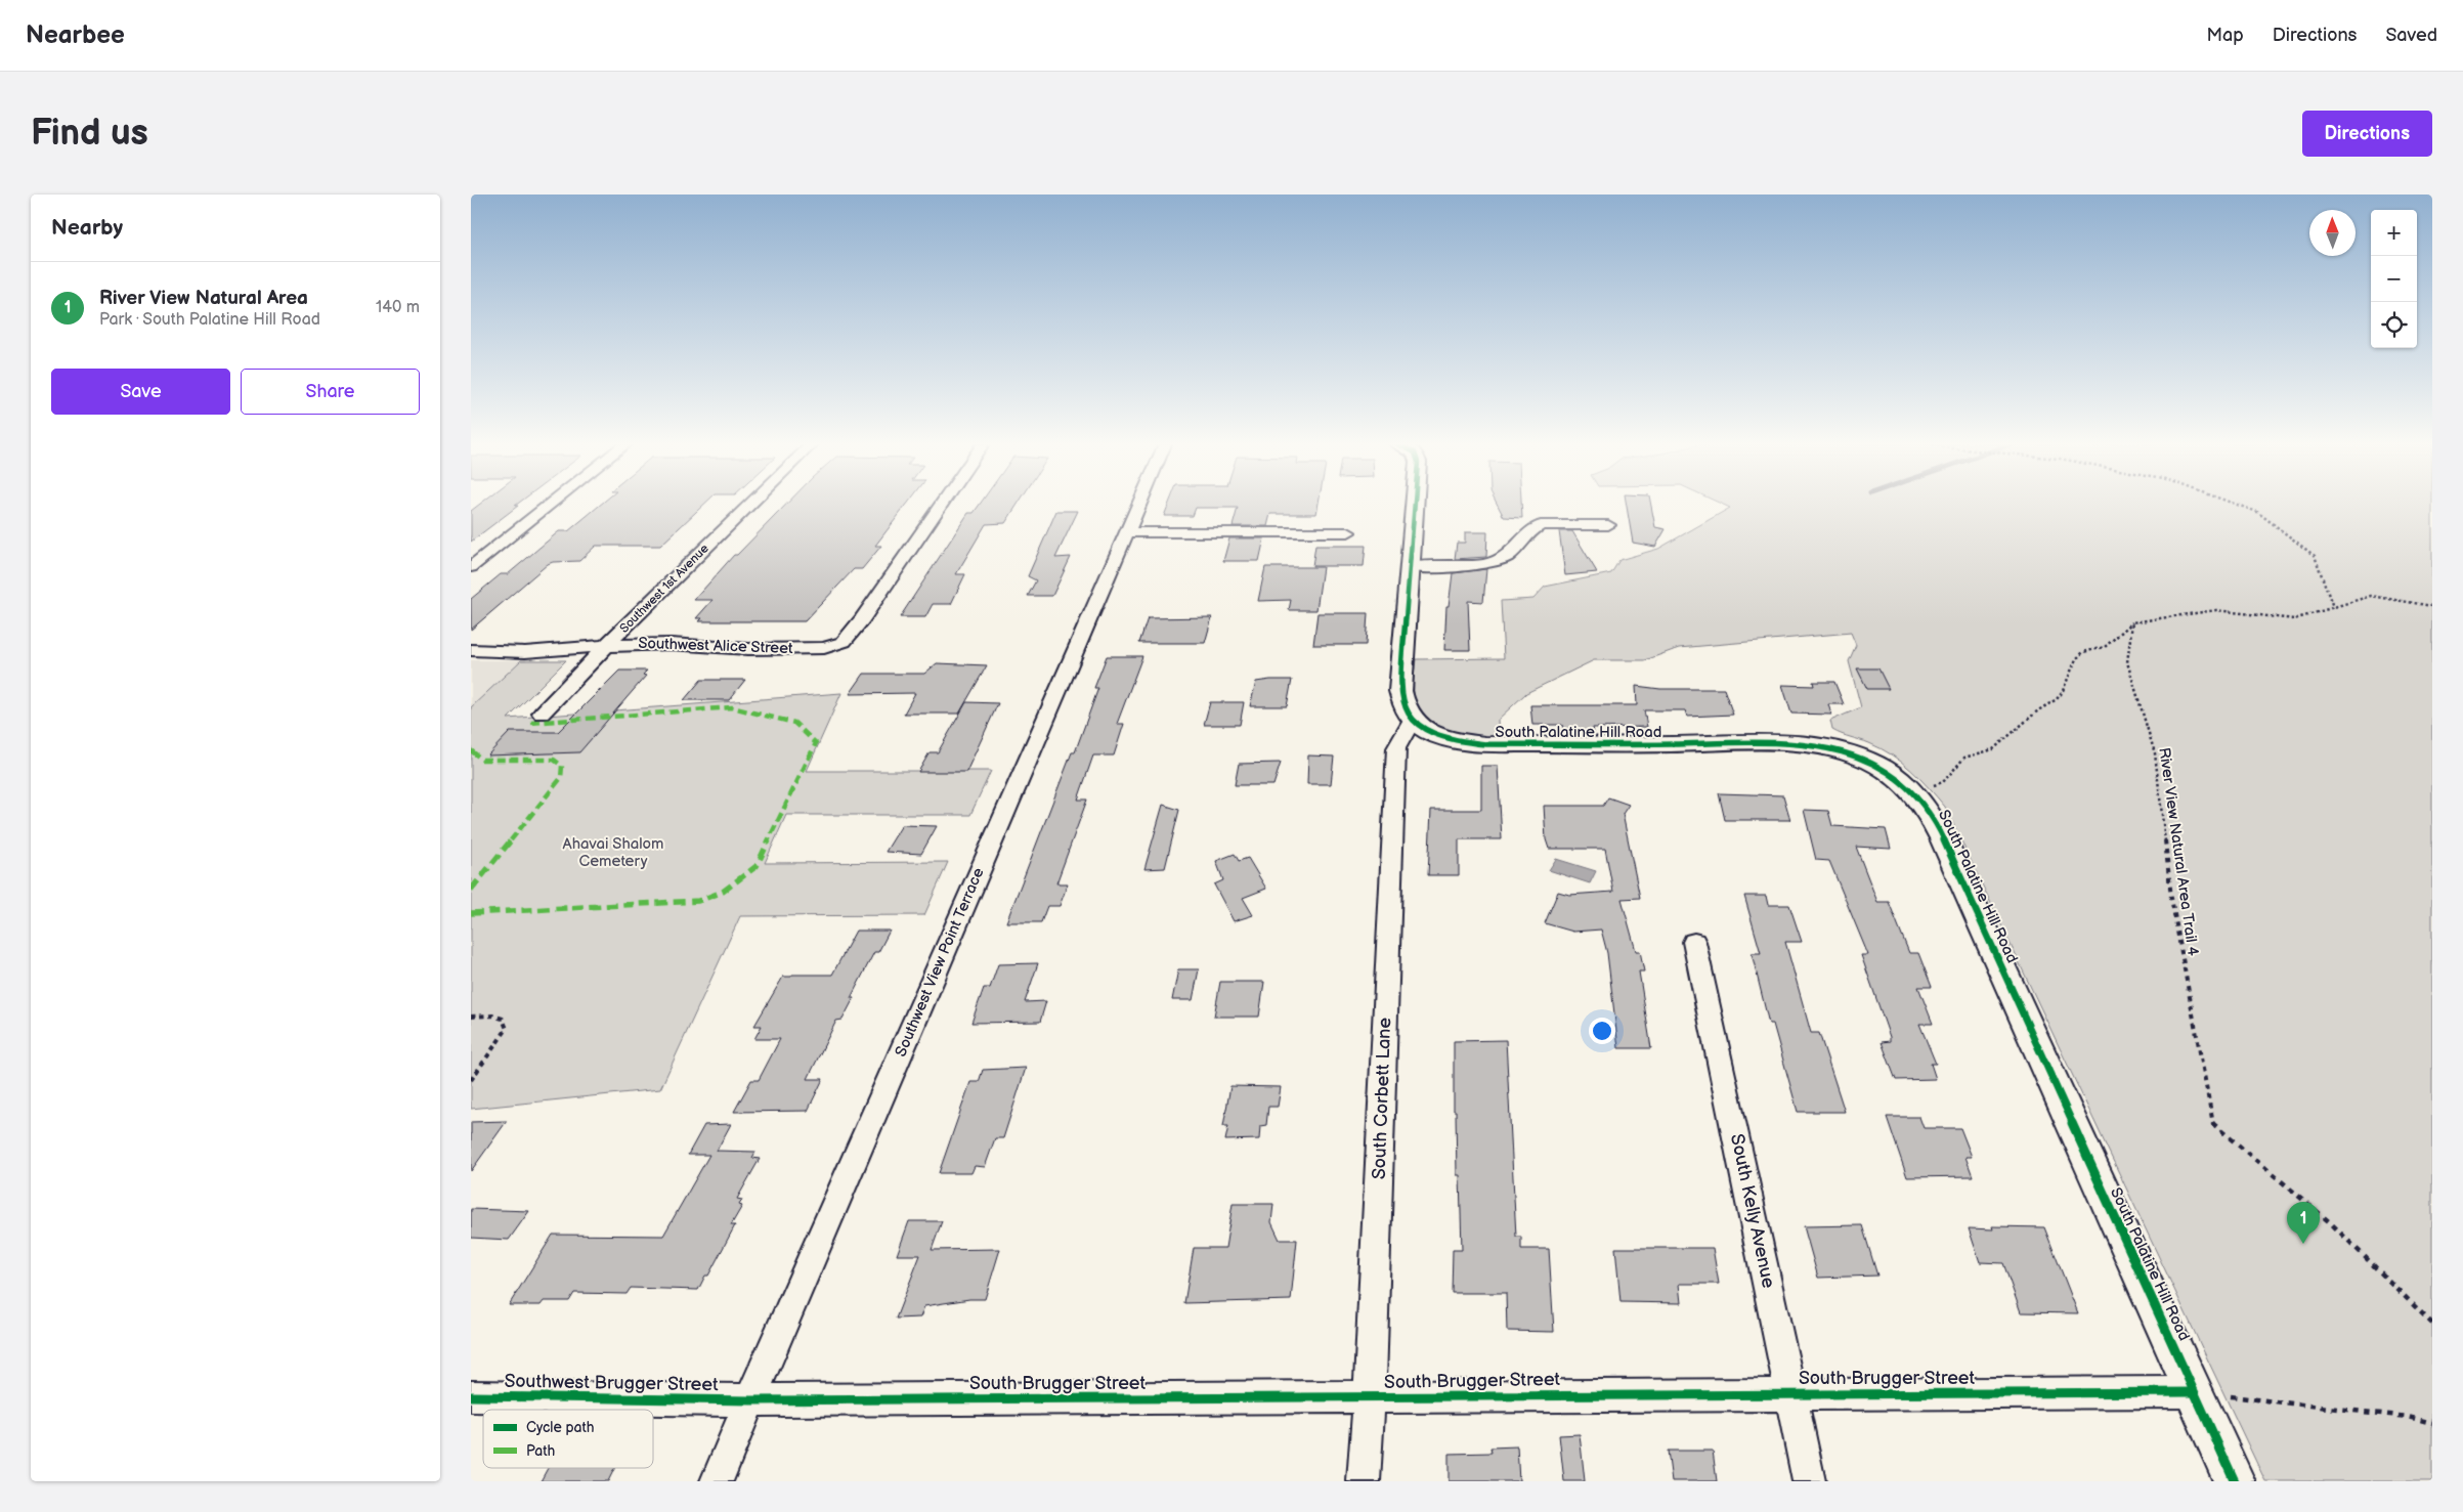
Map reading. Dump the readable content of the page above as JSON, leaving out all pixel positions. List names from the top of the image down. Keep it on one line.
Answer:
{"streets":{"street":["Southwest 1st Avenue","Southwest Alice Street","South Palatine Hill Road","Southwest View Point Terrace","South Corbett Lane","South Kelly Avenue","South Brugger Street","Southwest Brugger Street"],"path":["River View Natural Area Trail 4"]},"crossings":[["Southwest 1st Avenue","Southwest Alice Street"],["South Palatine Hill Road","South Corbett Lane"],["South Palatine Hill Road","South Brugger Street"],["Southwest View Point Terrace","South Brugger Street"],["Southwest View Point Terrace","Southwest Brugger Street"],["South Corbett Lane","South Brugger Street"],["South Kelly Avenue","South Brugger Street"],["South Brugger Street","Southwest Brugger Street"]],"parks":["Ahavai Shalom Cemetery"],"legend":["Cycle path","Path"],"north":"top","page":{"header":"Nearbee","nav":["Map","Directions","Saved"],"buttons":["Directions",["Save","Share"]],"title":"Find us","heading":"Nearby","map_buttons":["+","−"],"list":[{"mark":"1","name":"River View Natural Area","note":"Park · South Palatine Hill Road","value":"140 m"}],"pins":"1"}}
